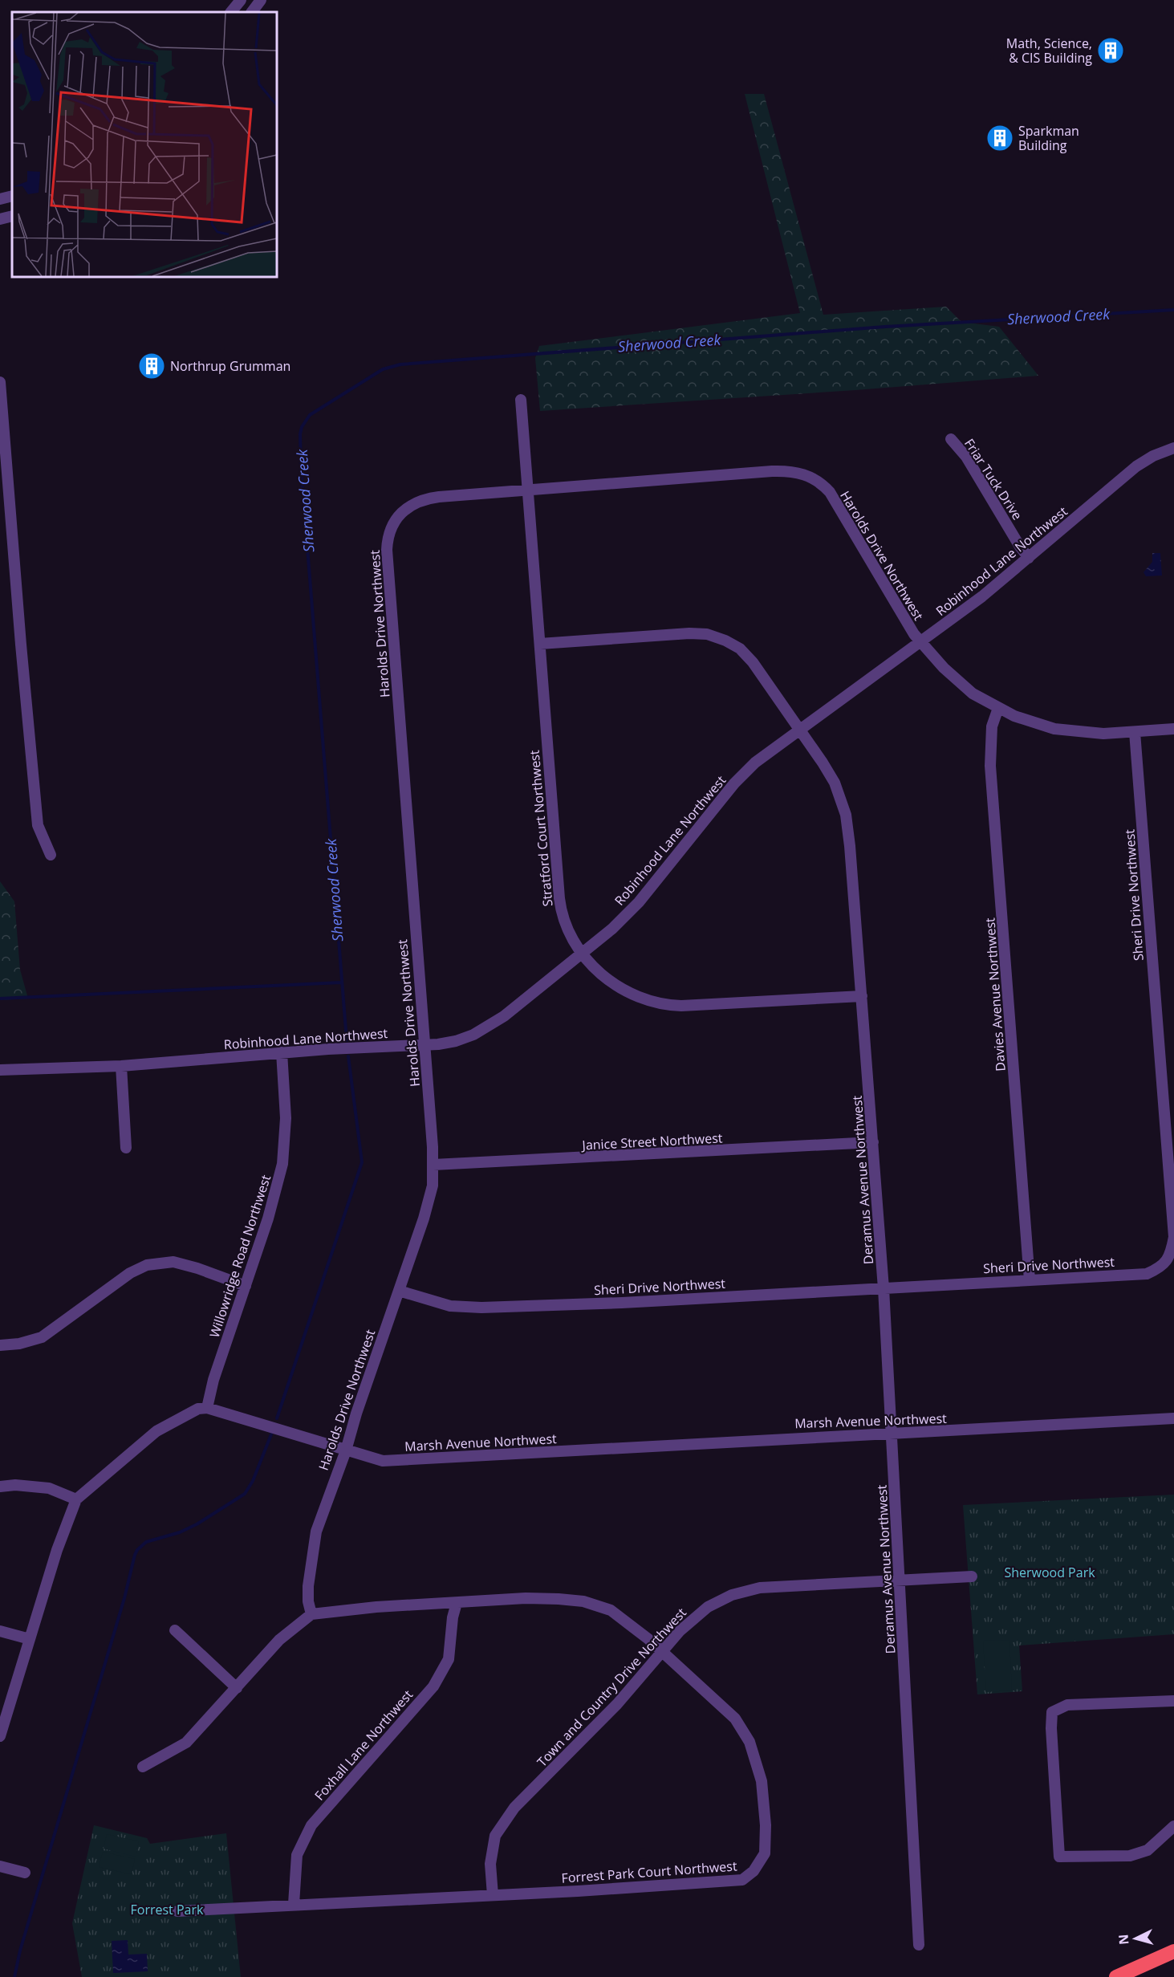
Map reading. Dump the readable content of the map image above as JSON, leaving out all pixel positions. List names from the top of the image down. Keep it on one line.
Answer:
{"streets":{"street":["Friar Tuck Drive","Harolds Drive Northwest","Robinhood Lane Northwest","Stratford Court Northwest","Sheri Drive Northwest","Davies Avenue Northwest","Janice Street Northwest","Deramus Avenue Northwest","Willowridge Road Northwest","Marsh Avenue Northwest","Town and Country Drive Northwest","Foxhall Lane Northwest","Forrest Park Court Northwest"]},"crossings":[["Friar Tuck Drive","Robinhood Lane Northwest"],["Harolds Drive Northwest","Robinhood Lane Northwest"],["Harolds Drive Northwest","Stratford Court Northwest"],["Harolds Drive Northwest","Sheri Drive Northwest"],["Harolds Drive Northwest","Davies Avenue Northwest"],["Harolds Drive Northwest","Janice Street Northwest"],["Harolds Drive Northwest","Marsh Avenue Northwest"],["Harolds Drive Northwest","Forrest Park Court Northwest"],["Robinhood Lane Northwest","Stratford Court Northwest"],["Robinhood Lane Northwest","Deramus Avenue Northwest"],["Robinhood Lane Northwest","Willowridge Road Northwest"],["Stratford Court Northwest","Deramus Avenue Northwest"],["Sheri Drive Northwest","Davies Avenue Northwest"],["Sheri Drive Northwest","Deramus Avenue Northwest"],["Janice Street Northwest","Deramus Avenue Northwest"],["Deramus Avenue Northwest","Marsh Avenue Northwest"],["Deramus Avenue Northwest","Town and Country Drive Northwest"],["Willowridge Road Northwest","Marsh Avenue Northwest"],["Town and Country Drive Northwest","Forrest Park Court Northwest"],["Foxhall Lane Northwest","Forrest Park Court Northwest"]],"water":["Sherwood Creek"],"parks":["Sherwood Park","Forrest Park"],"places":{"building":["Math, Science, & CIS Building","Sparkman Building","Northrup Grumman"]},"north":"left"}
